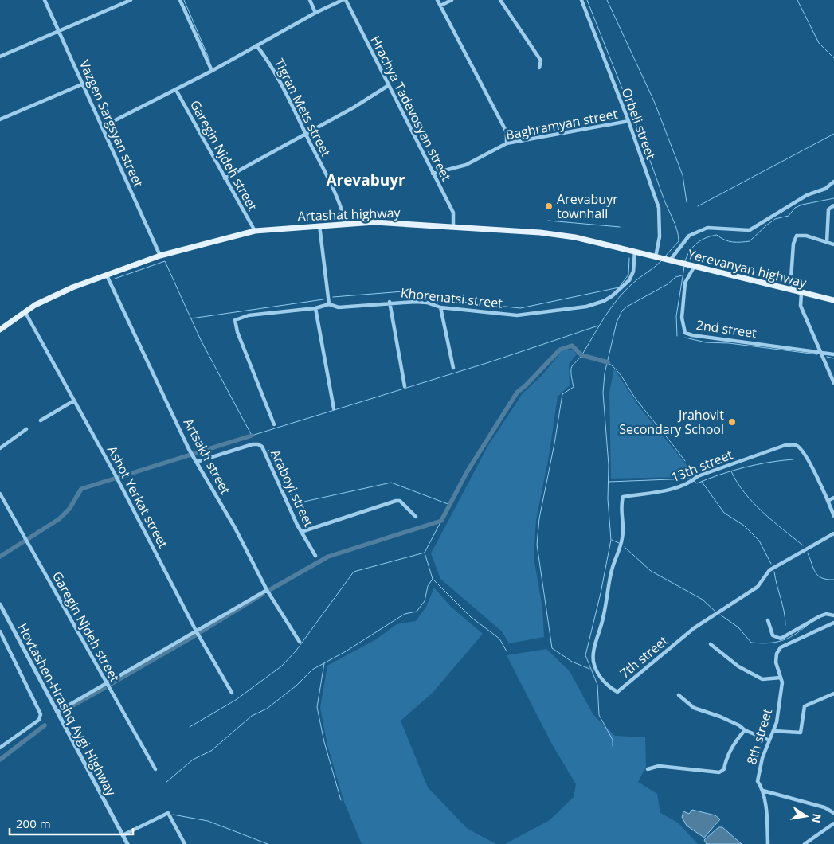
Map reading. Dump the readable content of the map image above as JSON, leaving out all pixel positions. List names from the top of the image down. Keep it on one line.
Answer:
{"streets":{"main road":["Artashat highway","Yerevanyan highway"],"street":["Tigran Mets street","Hrachya Tadevosyan street","Vazgen Sargsyan street","Orbeli street","Baghramyan street","Garegin Njdeh street","Khorenatsi street","2nd street","Artsakh street","13th street","Araboyi street","Ashot Yerkat street","7th street","Hovtashen-Hrashq Aygi Highway","8th street"]},"crossings":[["Tigran Mets street","Artashat highway"],["Hrachya Tadevosyan street","Baghramyan street"],["Hrachya Tadevosyan street","Artashat highway"],["Vazgen Sargsyan street","Artashat highway"],["Orbeli street","Baghramyan street"],["Orbeli street","Artashat highway"],["Orbeli street","Yerevanyan highway"],["Garegin Njdeh street","Artashat highway"],["Artashat highway","Yerevanyan highway"],["Artashat highway","Khorenatsi street"],["Artashat highway","Artsakh street"],["Artashat highway","Ashot Yerkat street"],["Yerevanyan highway","2nd street"],["Artsakh street","Araboyi street"],["13th street","7th street"]],"districts":["Arevabuyr"],"places":["Arevabuyr townhall","Jrahovit Secondary School"],"scale_bar":"200 m","north":"right"}
